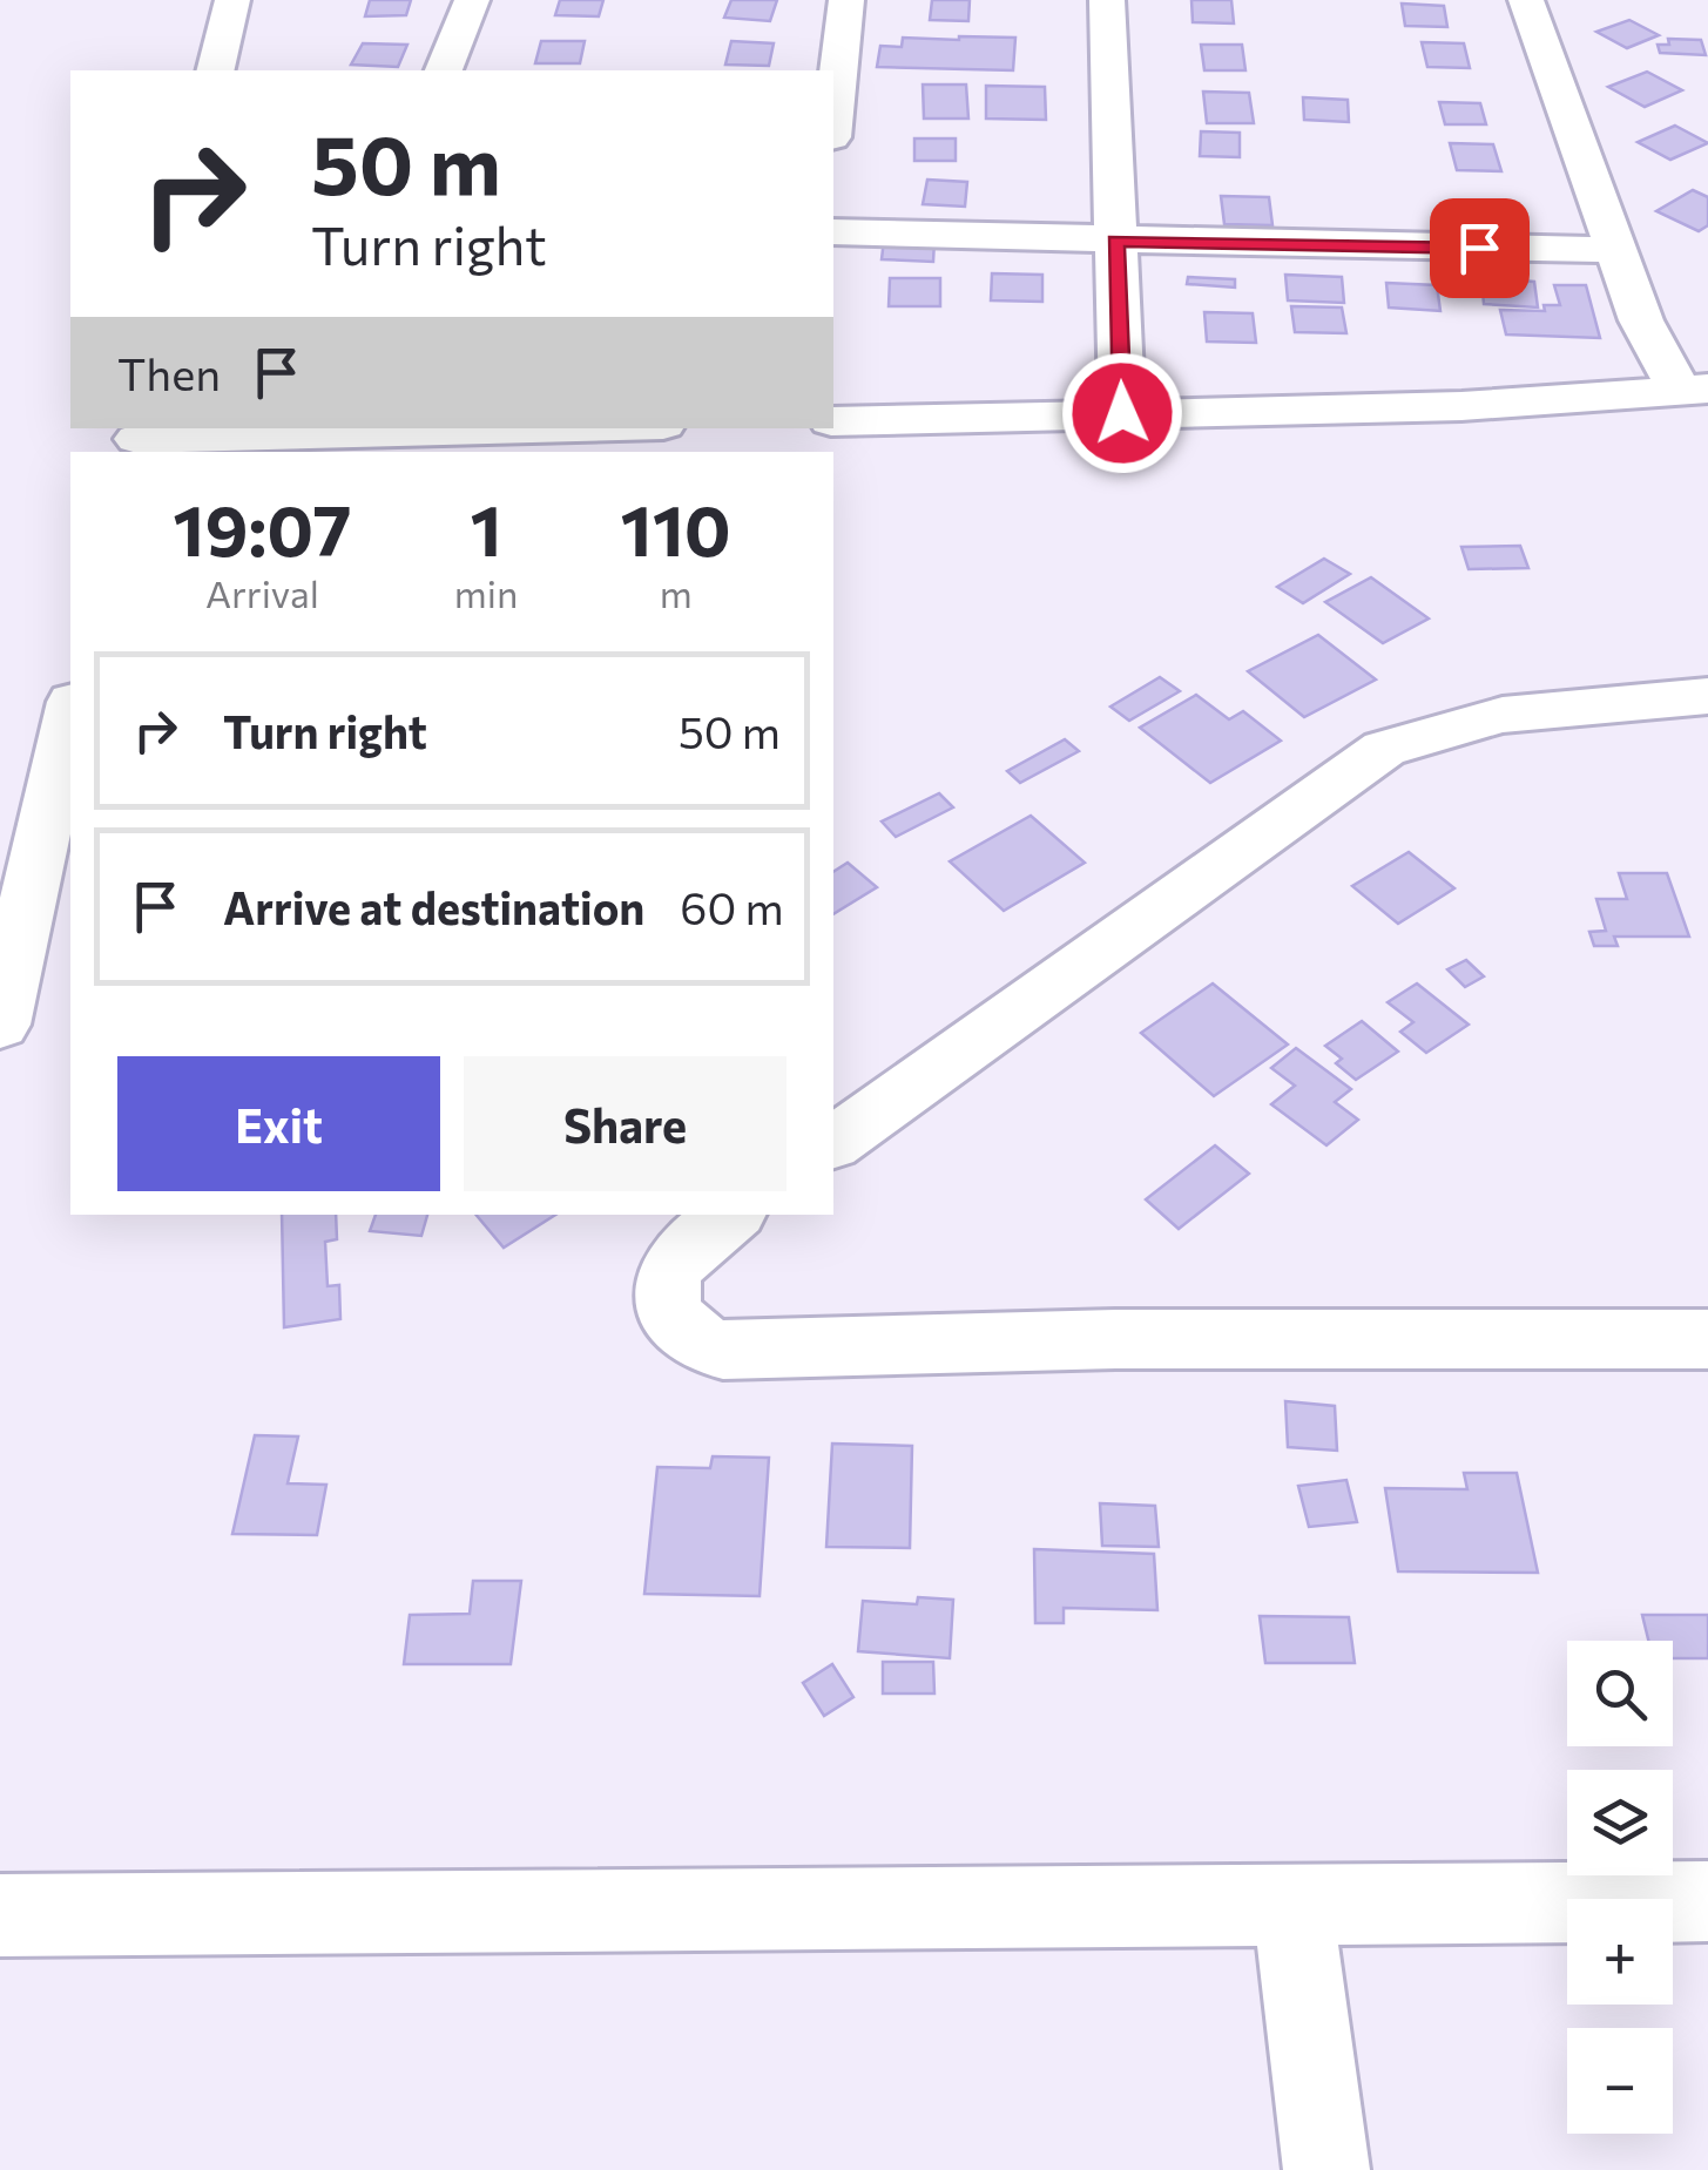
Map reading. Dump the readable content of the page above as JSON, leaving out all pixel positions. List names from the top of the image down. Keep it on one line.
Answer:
{"page":{"turn":["50 m","Turn right"],"then":"Then","eta":["19:07","Arrival","1","min","110","m"],"list":[{"name":"Turn right","value":"50 m"},{"name":"Arrive at destination","value":"60 m"}],"buttons":["Exit","Share"],"map_buttons":["+","−"]}}
